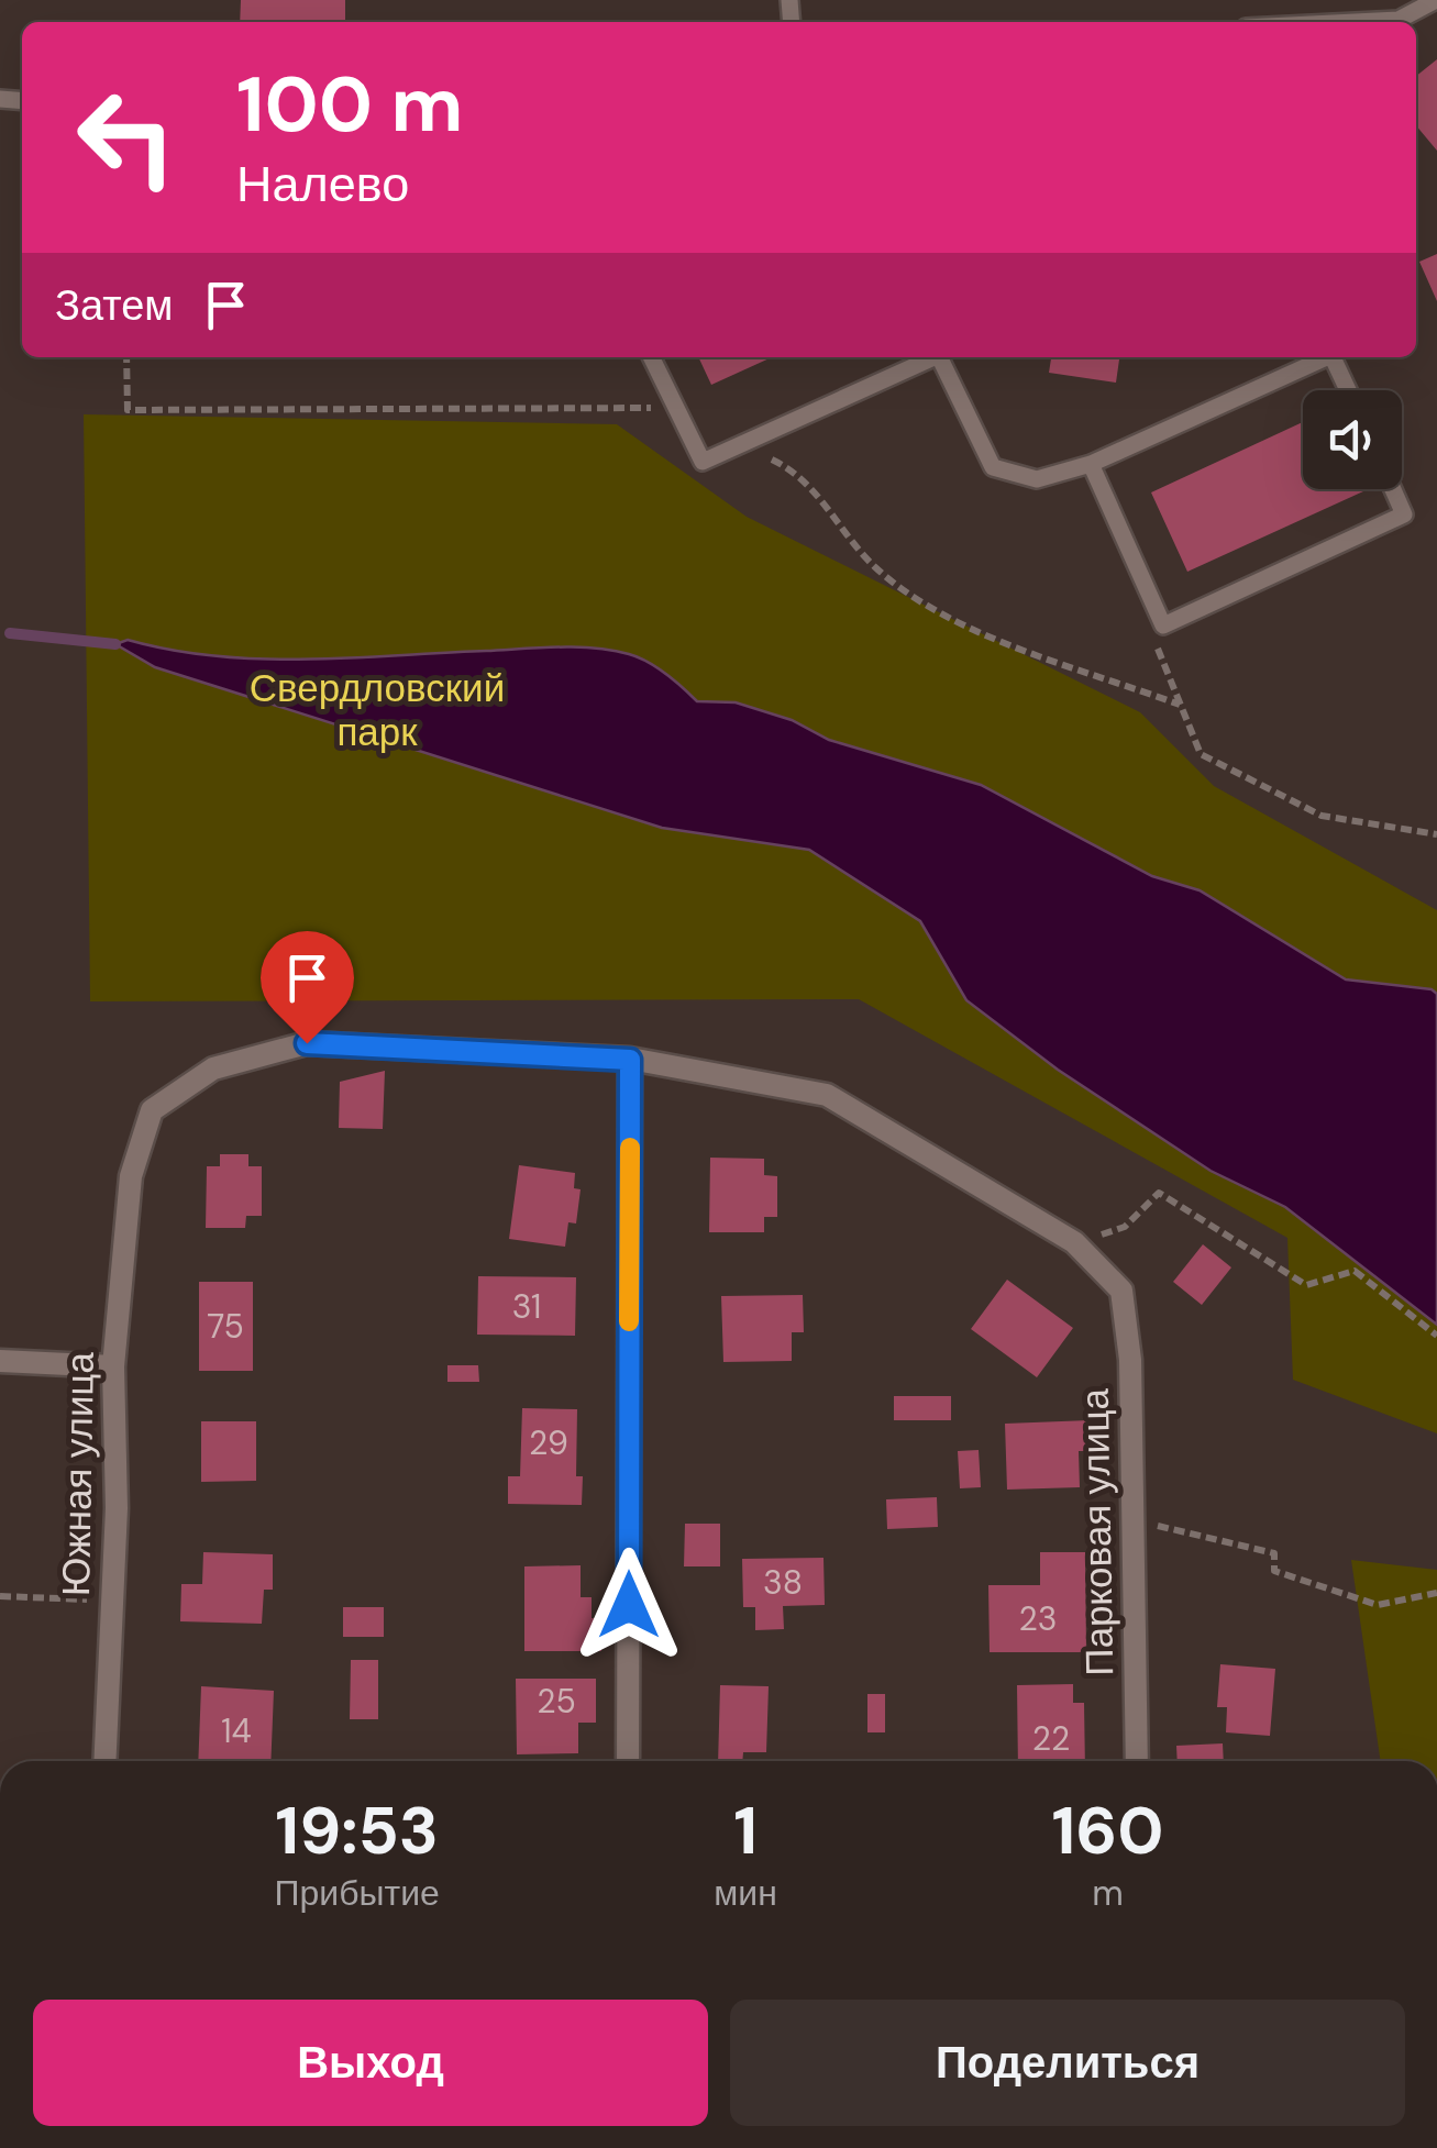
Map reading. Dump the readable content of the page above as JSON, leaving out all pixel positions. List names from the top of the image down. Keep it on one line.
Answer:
{"streets":{"street":["Южная улица","Парковая улица"]},"crossings":[["Южная улица","Парковая улица"]],"parks":["Свердловский парк"],"house_numbers":["31","75","29","38","23","25","14","22"],"page":{"turn":["100 m","Налево"],"then":"Затем","eta":["19:53","Прибытие","1","мин","160","m"],"buttons":["Выход","Поделиться"]}}
